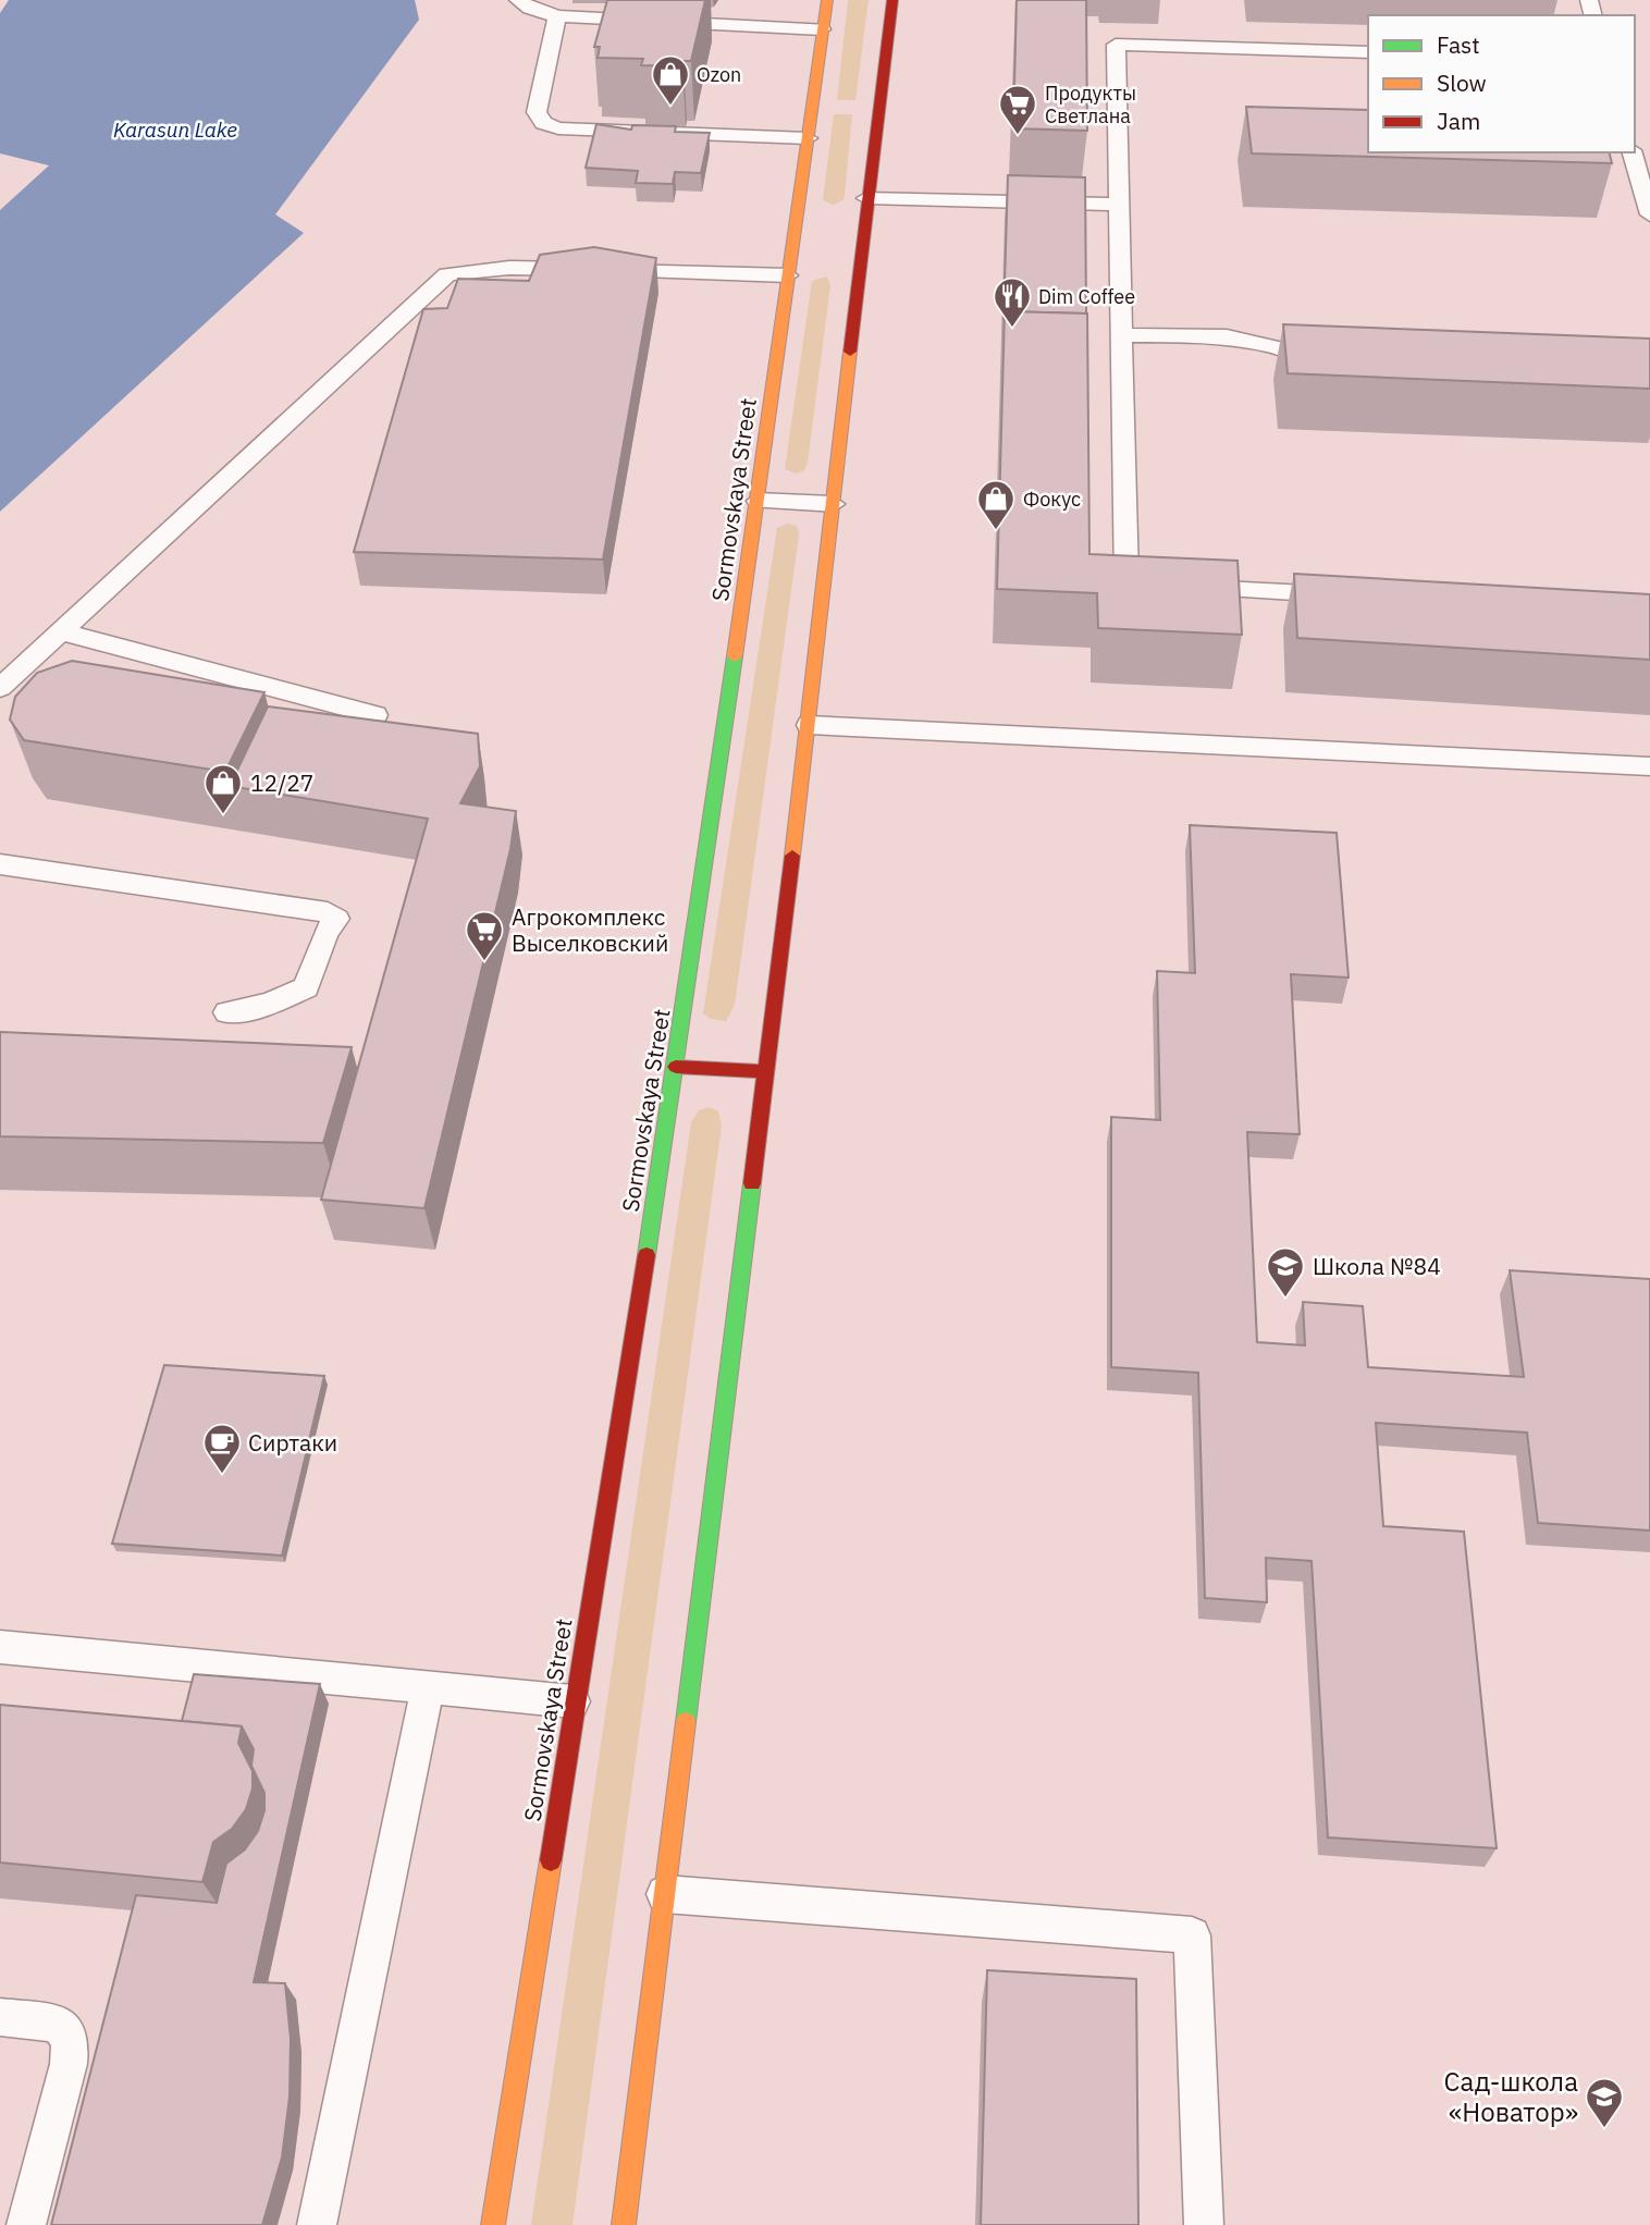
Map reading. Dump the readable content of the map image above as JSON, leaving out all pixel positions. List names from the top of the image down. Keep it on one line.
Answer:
{"streets":{"main road":["Sormovskaya Street"]},"water":["Karasun Lake"],"places":{"shop":["Ozon","Фокус","12/27"],"supermarket":["Продукты Светлана","Агрокомплекс Выселковский"],"restaurant":["Dim Coffee"],"school or university":["Школа №84","Сад-школа «Новатор»"],"cafe":["Сиртаки"]},"legend":["Fast","Slow","Jam"]}
